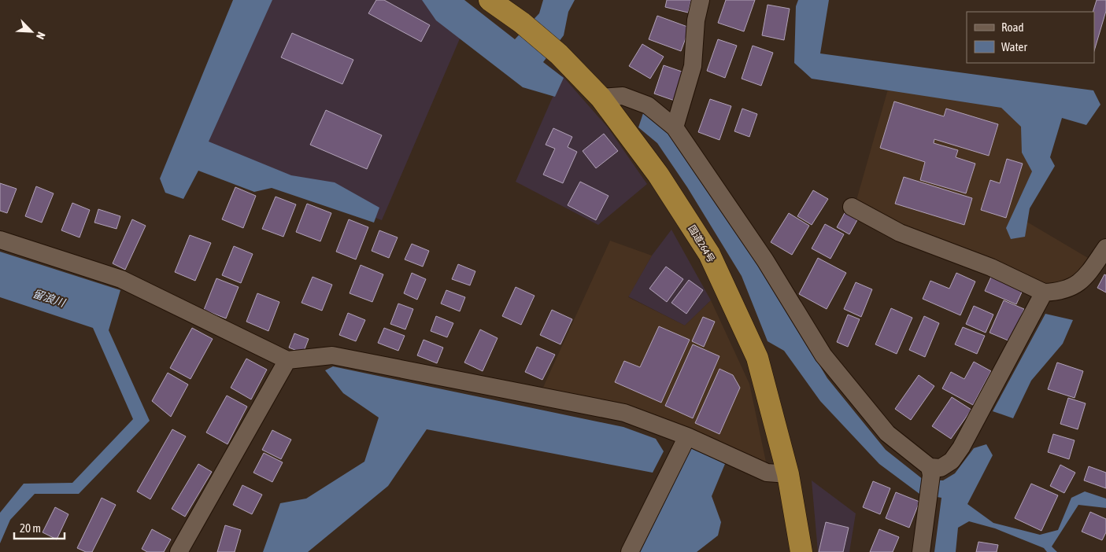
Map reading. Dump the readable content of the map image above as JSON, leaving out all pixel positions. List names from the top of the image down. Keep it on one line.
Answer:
{"streets":{"highway":["国道264号"]},"water":["留浪川"],"legend":["Road","Water"],"scale_bar":"20 m","north":"bottom right"}
